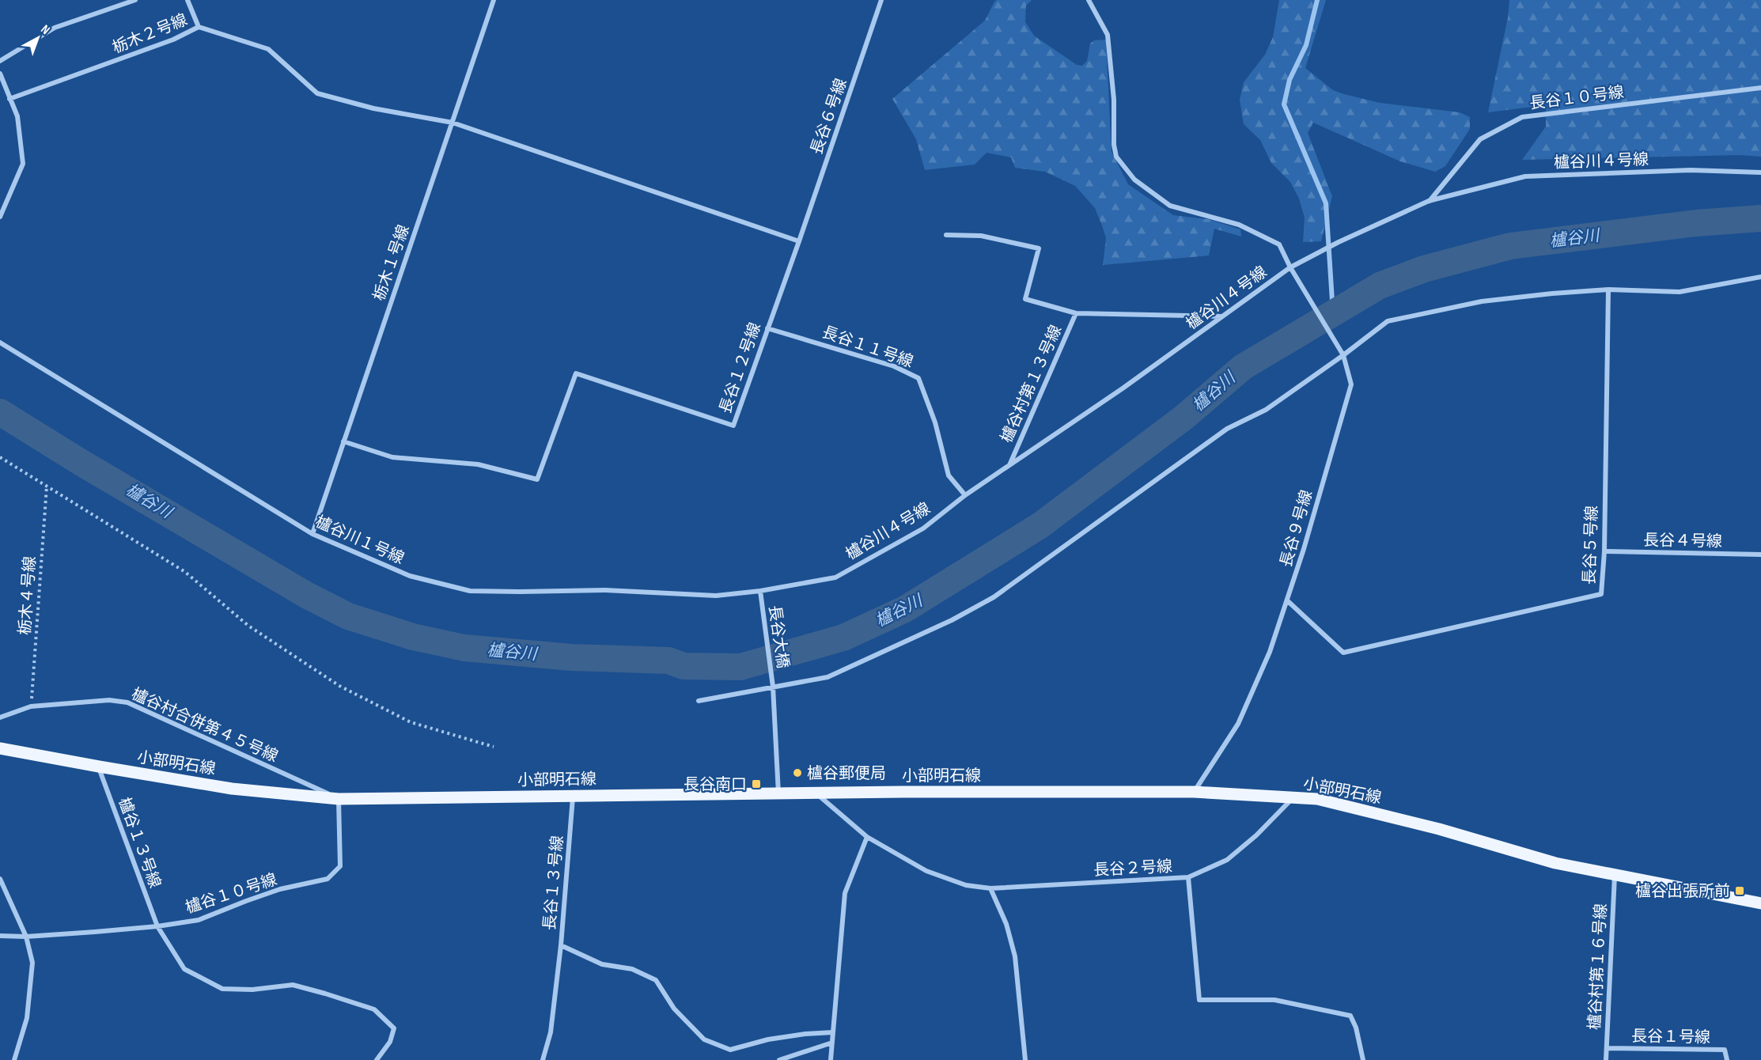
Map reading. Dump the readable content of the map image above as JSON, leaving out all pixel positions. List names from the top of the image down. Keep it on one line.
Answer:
{"streets":{"main road":["小部明石線"],"street":["栃木２号線","長谷１０号線","長谷６号線","櫨谷川４号線","栃木１号線","長谷１１号線","長谷１２号線","櫨谷村第１３号線","長谷９号線","櫨谷川１号線","長谷４号線","長谷５号線","長谷大橋","櫨谷村合併第４５号線","櫨谷１３号線","長谷２号線","長谷１３号線","櫨谷１０号線","櫨谷村第１６号線","長谷１号線"],"path":["栃木４号線"]},"crossings":[["栃木２号線","栃木１号線"],["長谷１０号線","櫨谷川４号線"],["長谷６号線","長谷１２号線"],["櫨谷川４号線","長谷１１号線"],["櫨谷川４号線","櫨谷村第１３号線"],["櫨谷川４号線","長谷９号線"],["櫨谷川４号線","櫨谷川１号線"],["櫨谷川４号線","長谷大橋"],["栃木１号線","長谷１２号線"],["栃木１号線","櫨谷川１号線"],["長谷１１号線","長谷１２号線"],["長谷９号線","長谷５号線"],["長谷９号線","小部明石線"],["櫨谷川１号線","長谷大橋"],["長谷４号線","長谷５号線"],["栃木４号線","櫨谷村合併第４５号線"],["長谷大橋","小部明石線"],["櫨谷村合併第４５号線","小部明石線"],["櫨谷村合併第４５号線","櫨谷１０号線"],["小部明石線","櫨谷１３号線"],["小部明石線","長谷２号線"],["小部明石線","長谷１３号線"],["小部明石線","櫨谷１０号線"],["小部明石線","櫨谷村第１６号線"],["櫨谷１３号線","櫨谷１０号線"],["櫨谷村第１６号線","長谷１号線"]],"water":["櫨谷川"],"places":{"other":["櫨谷郵便局"],"transit":["長谷南口","櫨谷出張所前"]},"north":"top right"}
